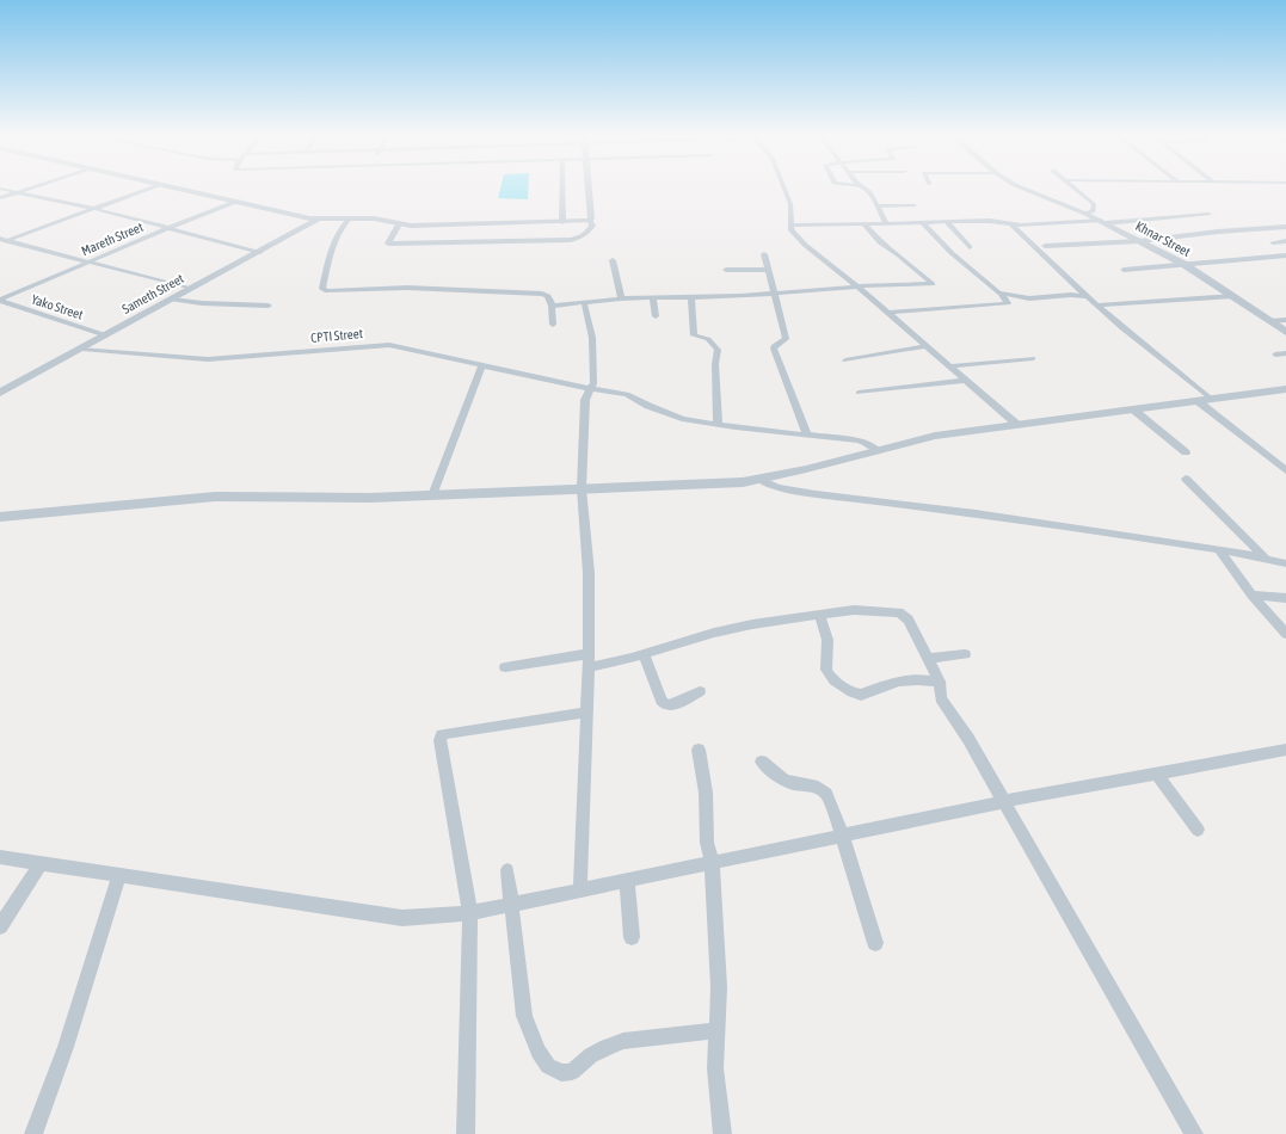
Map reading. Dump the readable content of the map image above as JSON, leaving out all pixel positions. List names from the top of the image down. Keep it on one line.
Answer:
{"streets":{"street":["Mareth Street","Khnar Street","Sameth Street","Yako Street","CPTI Street"]},"crossings":[["Mareth Street","Yako Street"],["Sameth Street","Yako Street"],["Sameth Street","CPTI Street"]]}
